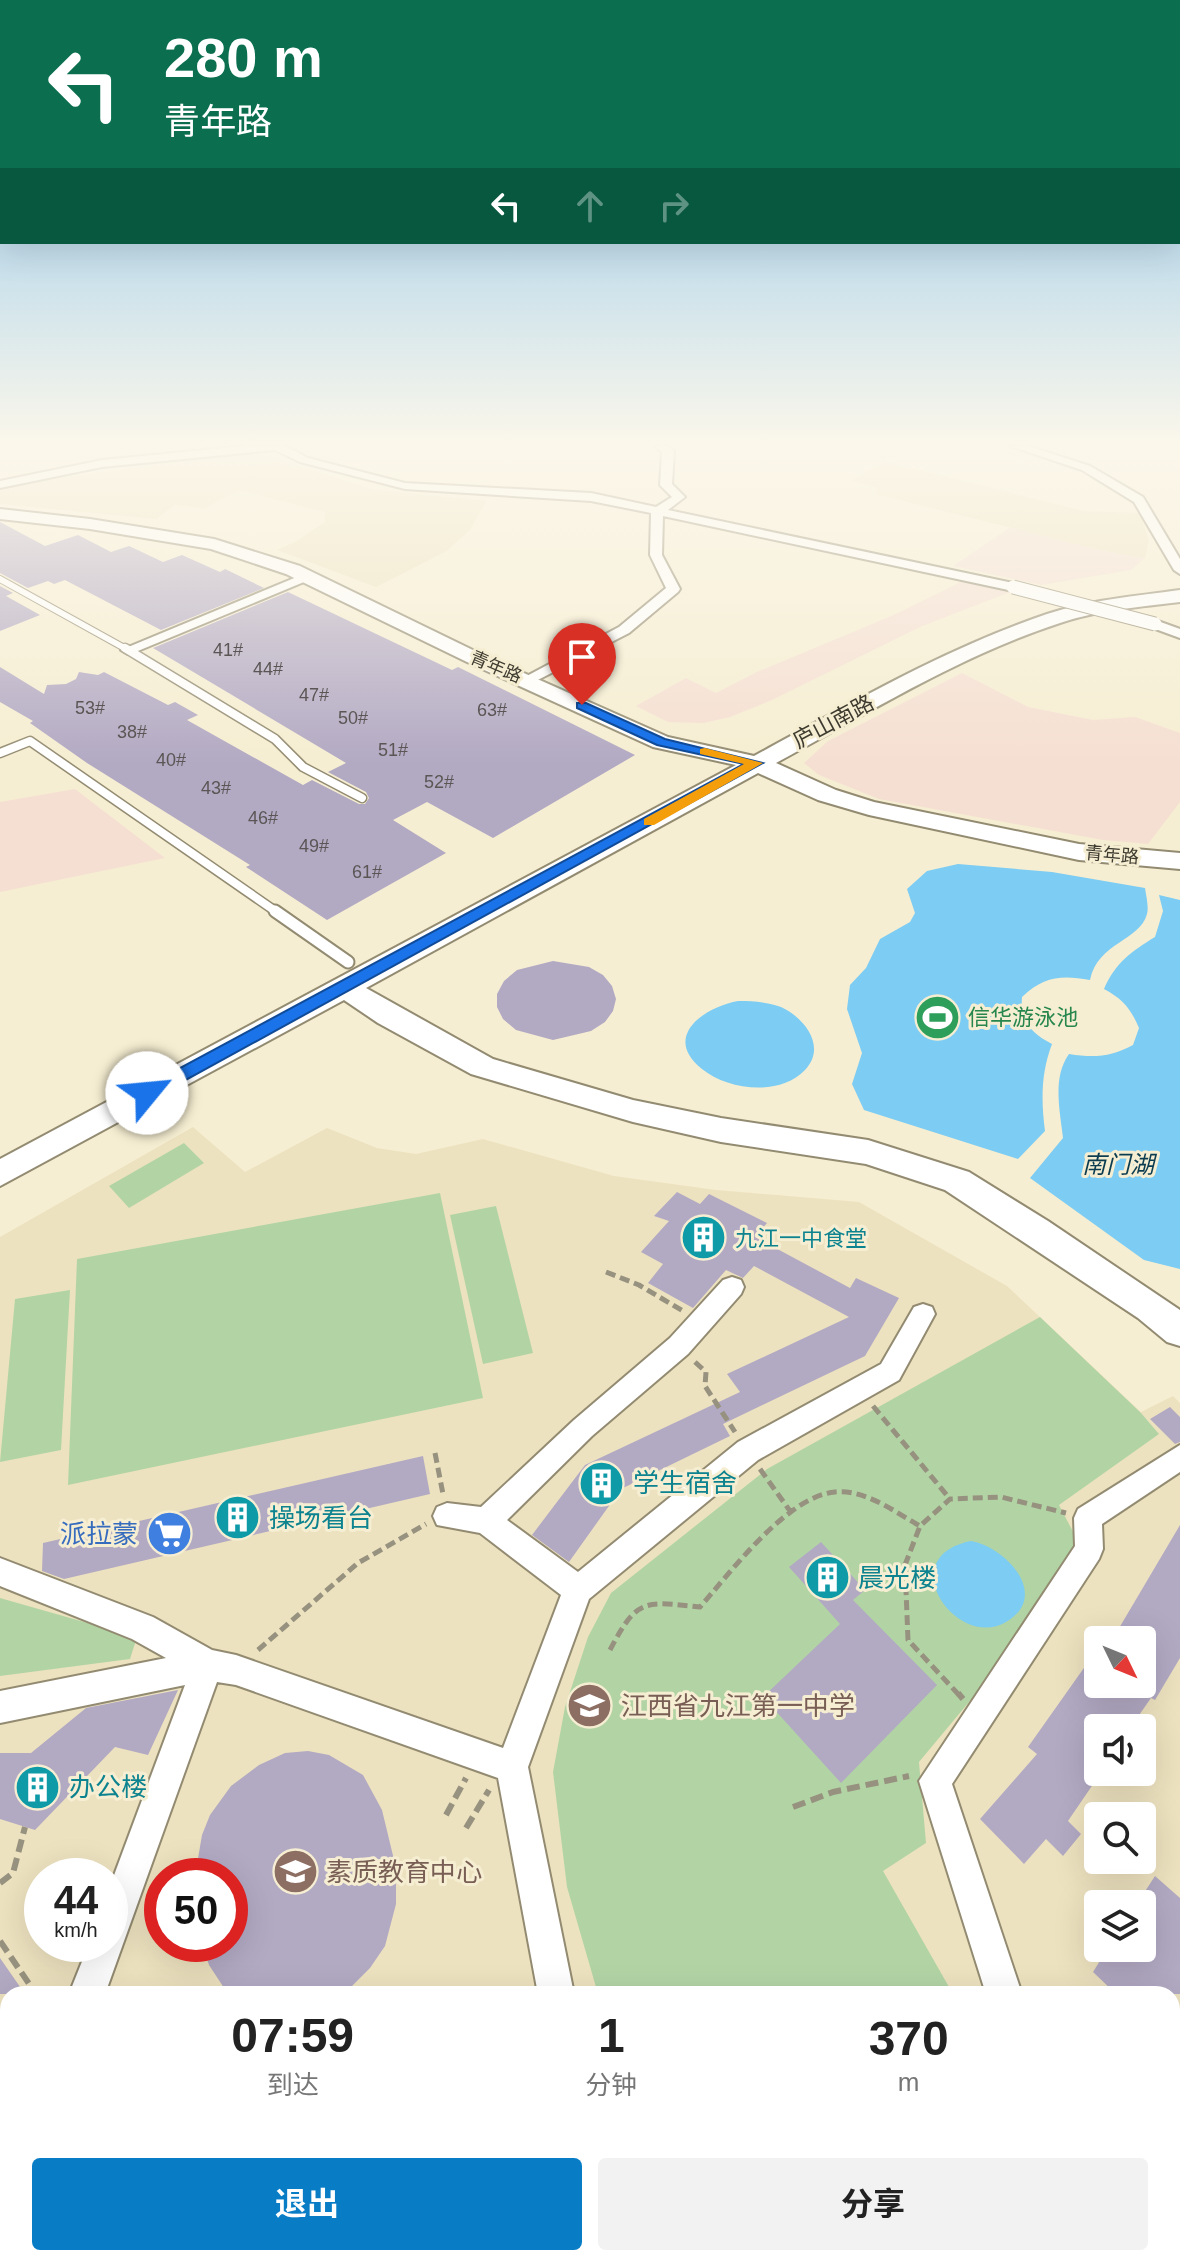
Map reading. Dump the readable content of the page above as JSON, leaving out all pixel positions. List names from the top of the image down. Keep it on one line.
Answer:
{"streets":{"main road":["青年路","庐山南路"]},"crossings":[["青年路","庐山南路"]],"water":["南门湖"],"places":{"sports":["信华游泳池"],"building":["九江一中食堂","学生宿舍","操场看台","晨光楼","办公楼"],"supermarket":["派拉蒙"],"school or university":["江西省九江第一中学","素质教育中心"]},"house_numbers":["41#","44#","47#","53#","63#","50#","38#","51#","40#","52#","43#","46#","49#","61#"],"north":"bottom right","page":{"turn":["280 m","青年路"],"speed":"44 km/h","limit":"50","eta":["07:59","到达","1","分钟","370","m"],"buttons":["退出","分享"]}}
